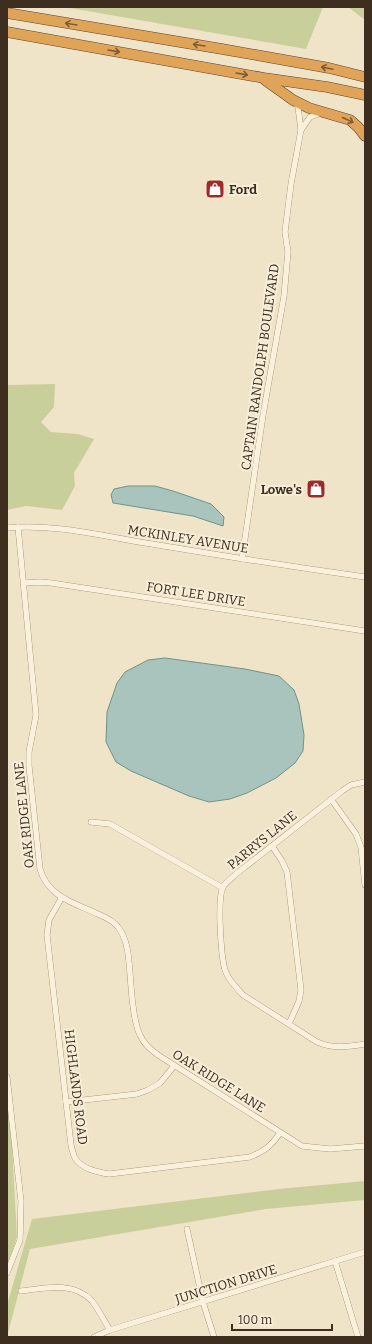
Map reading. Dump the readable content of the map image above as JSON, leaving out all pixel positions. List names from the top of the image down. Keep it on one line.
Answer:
{"streets":{"street":["CAPTAIN RANDOLPH BOULEVARD","MCKINLEY AVENUE","FORT LEE DRIVE","OAK RIDGE LANE","PARRYS LANE","HIGHLANDS ROAD","JUNCTION DRIVE"]},"crossings":[["CAPTAIN RANDOLPH BOULEVARD","MCKINLEY AVENUE"],["MCKINLEY AVENUE","OAK RIDGE LANE"],["FORT LEE DRIVE","OAK RIDGE LANE"],["OAK RIDGE LANE","HIGHLANDS ROAD"]],"places":{"shop":["Ford","Lowe's"]},"scale_bar":"100 m"}
